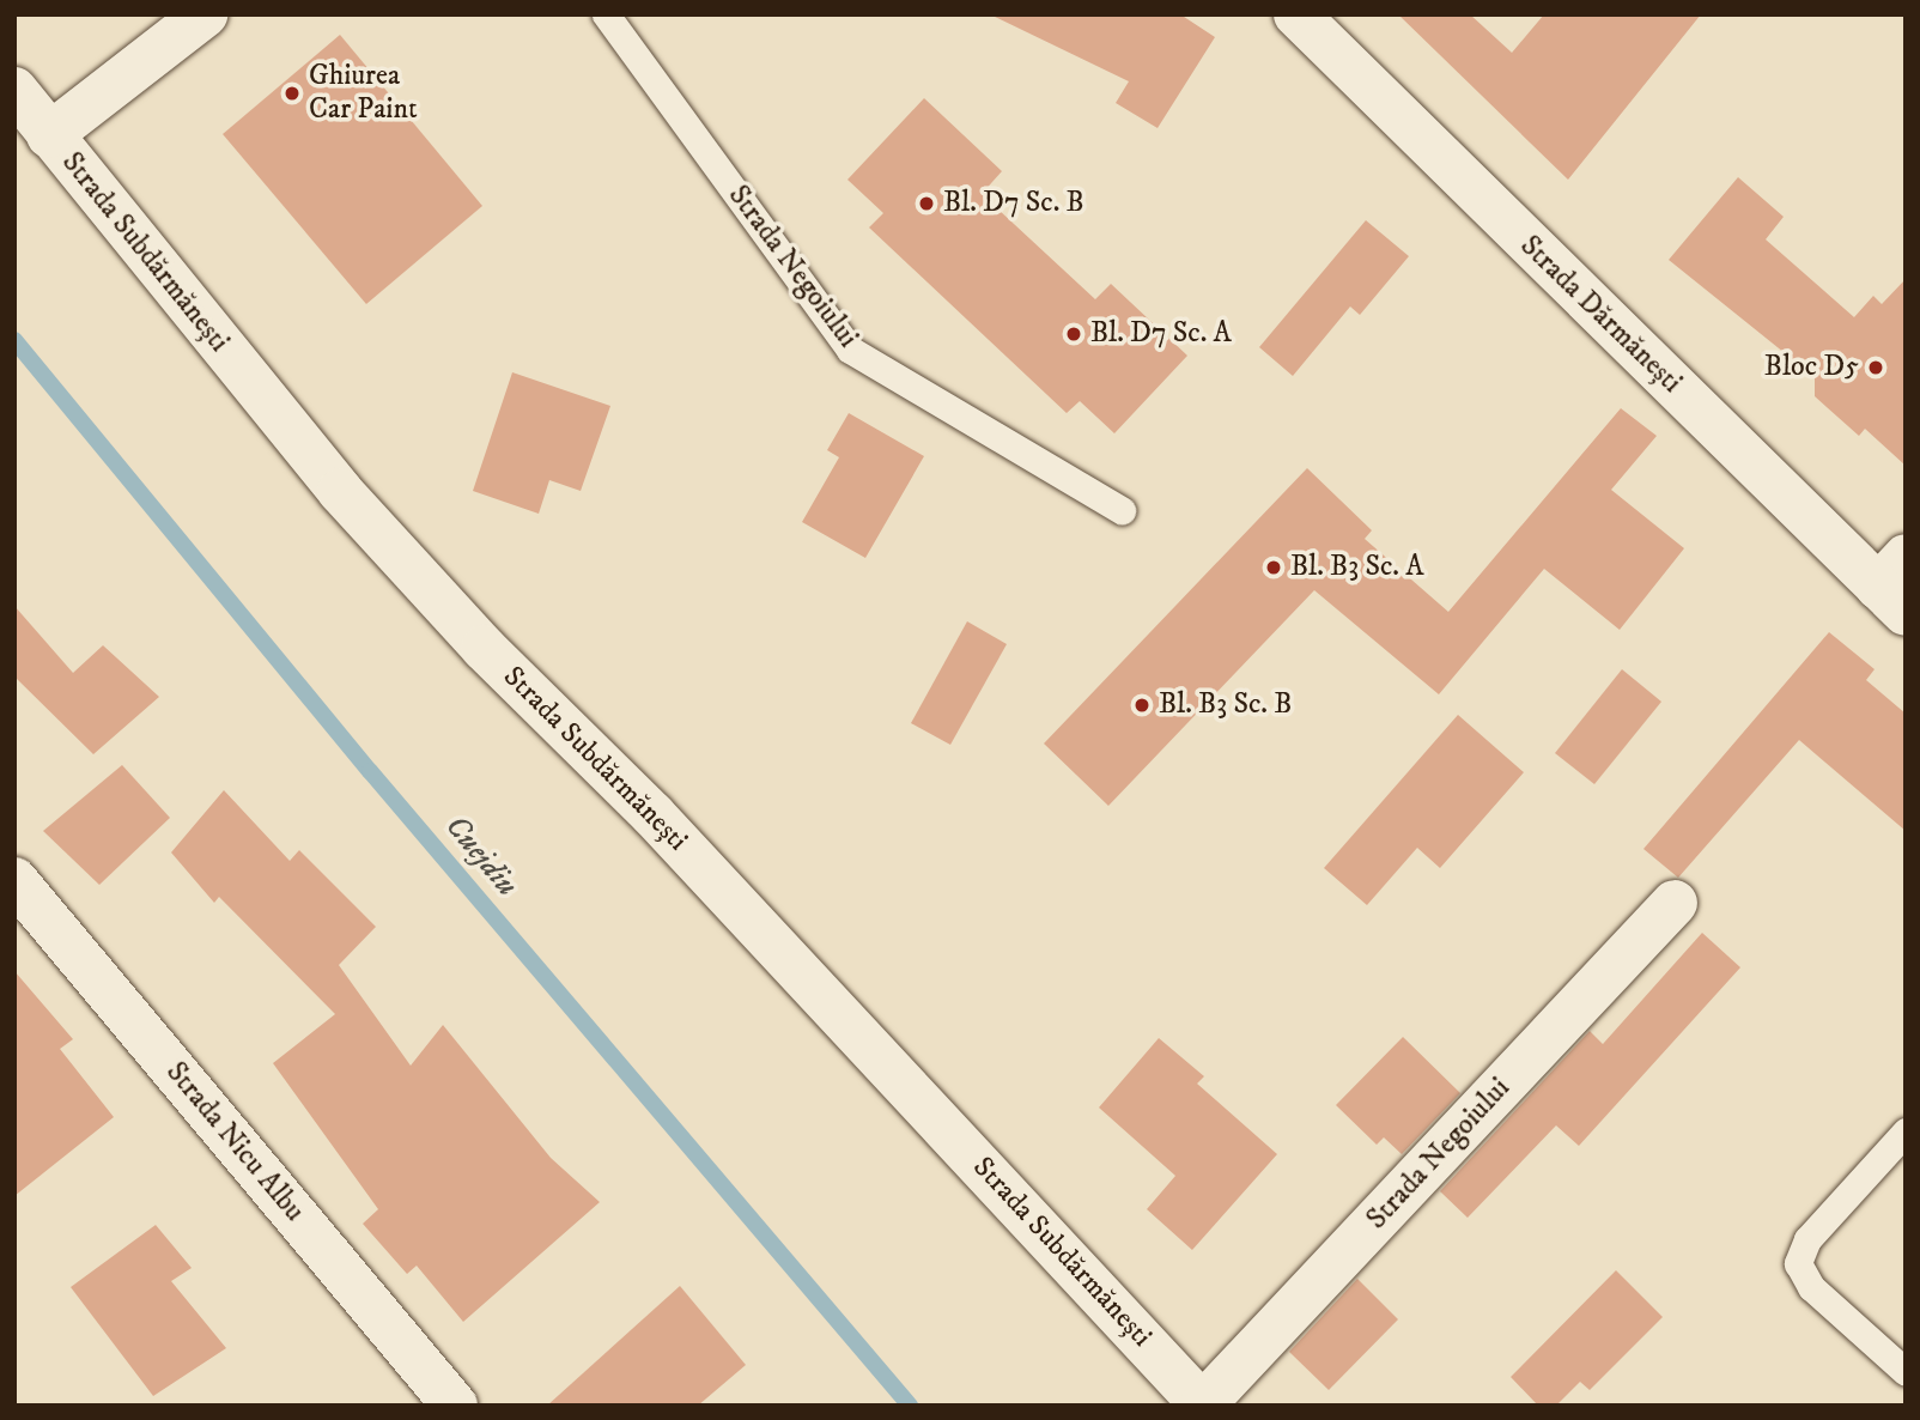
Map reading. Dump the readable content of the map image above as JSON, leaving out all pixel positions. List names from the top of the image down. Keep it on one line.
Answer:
{"streets":{"street":["Strada Subdărmănești","Strada Negoiului","Strada Dărmănești","Strada Nicu Albu"]},"crossings":[["Strada Subdărmănești","Strada Negoiului"]],"water":["Cuejdiu"],"places":["Ghiurea Car Paint","Bl. D7 Sc. B","Bl. D7 Sc. A","Bloc D5","Bl. B3 Sc. A","Bl. B3 Sc. B"]}
